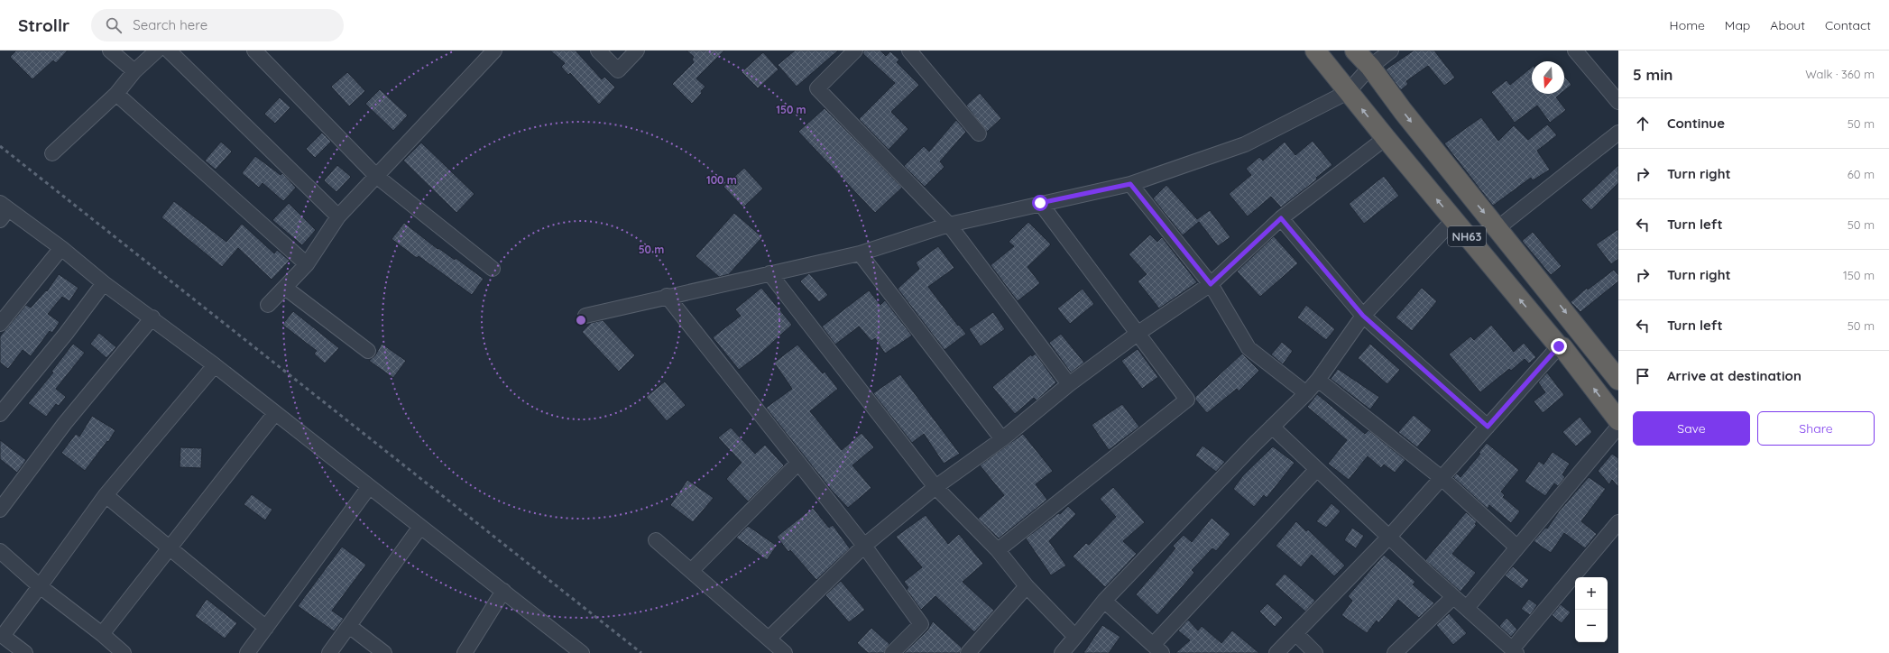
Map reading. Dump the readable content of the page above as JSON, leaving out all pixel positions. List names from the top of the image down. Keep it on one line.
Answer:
{"streets":{"highway":["NH63"]},"north":"bottom","page":{"header":"Strollr","search":"Search here","nav":["Home","Map","About","Contact"],"heading":["5 min","Walk · 360 m"],"list":[["Continue","50 m"],["Turn right","60 m"],["Turn left","50 m"],["Turn right","150 m"],["Turn left","50 m"],"Arrive at destination"],"buttons":["Save","Share"],"map_buttons":["+","−"]},"rings":["150 m","100 m","50 m"]}
